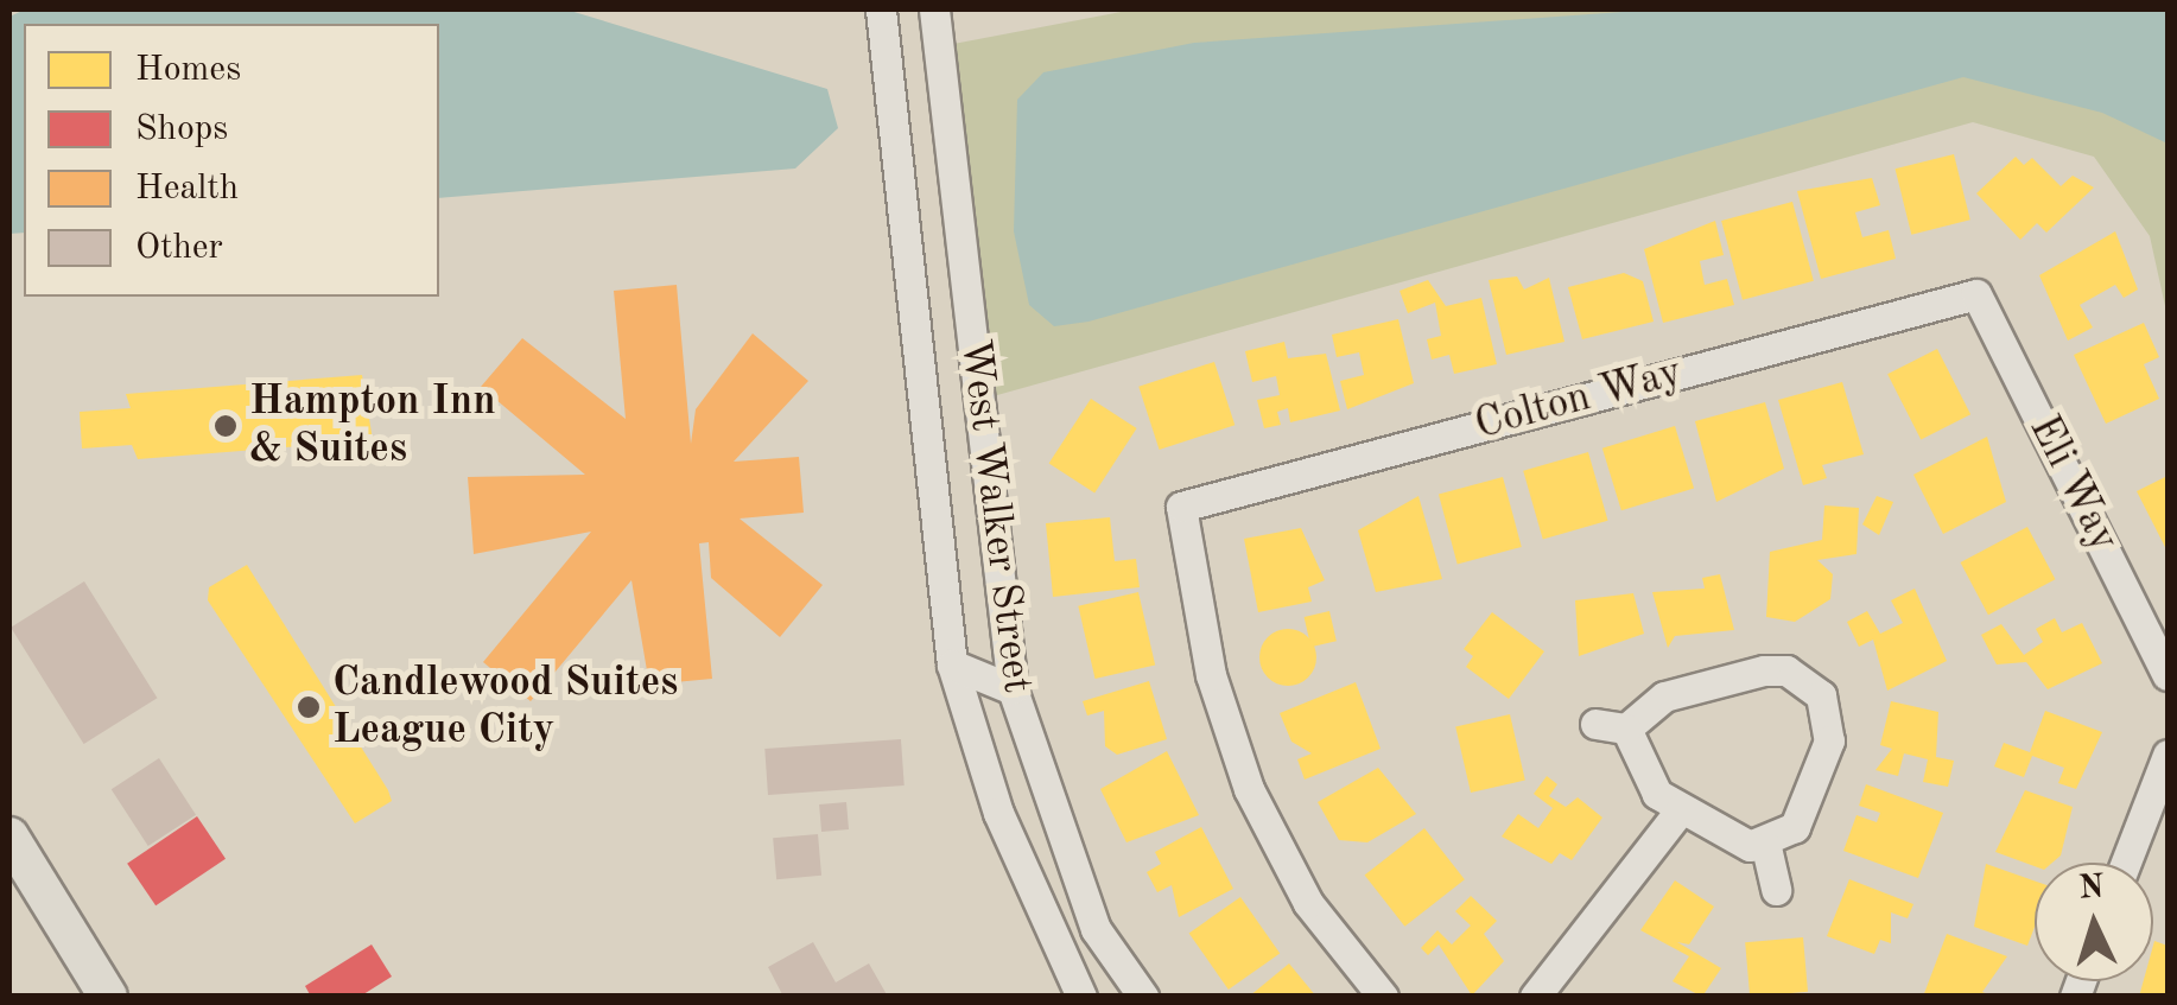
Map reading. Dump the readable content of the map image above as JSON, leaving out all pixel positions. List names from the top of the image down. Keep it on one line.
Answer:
{"streets":{"street":["Colton Way","Eli Way","West Walker Street"]},"crossings":[["Colton Way","Eli Way"]],"places":["Hampton Inn & Suites","Candlewood Suites League City"],"legend":["Homes","Shops","Health","Other"],"north":"top"}
